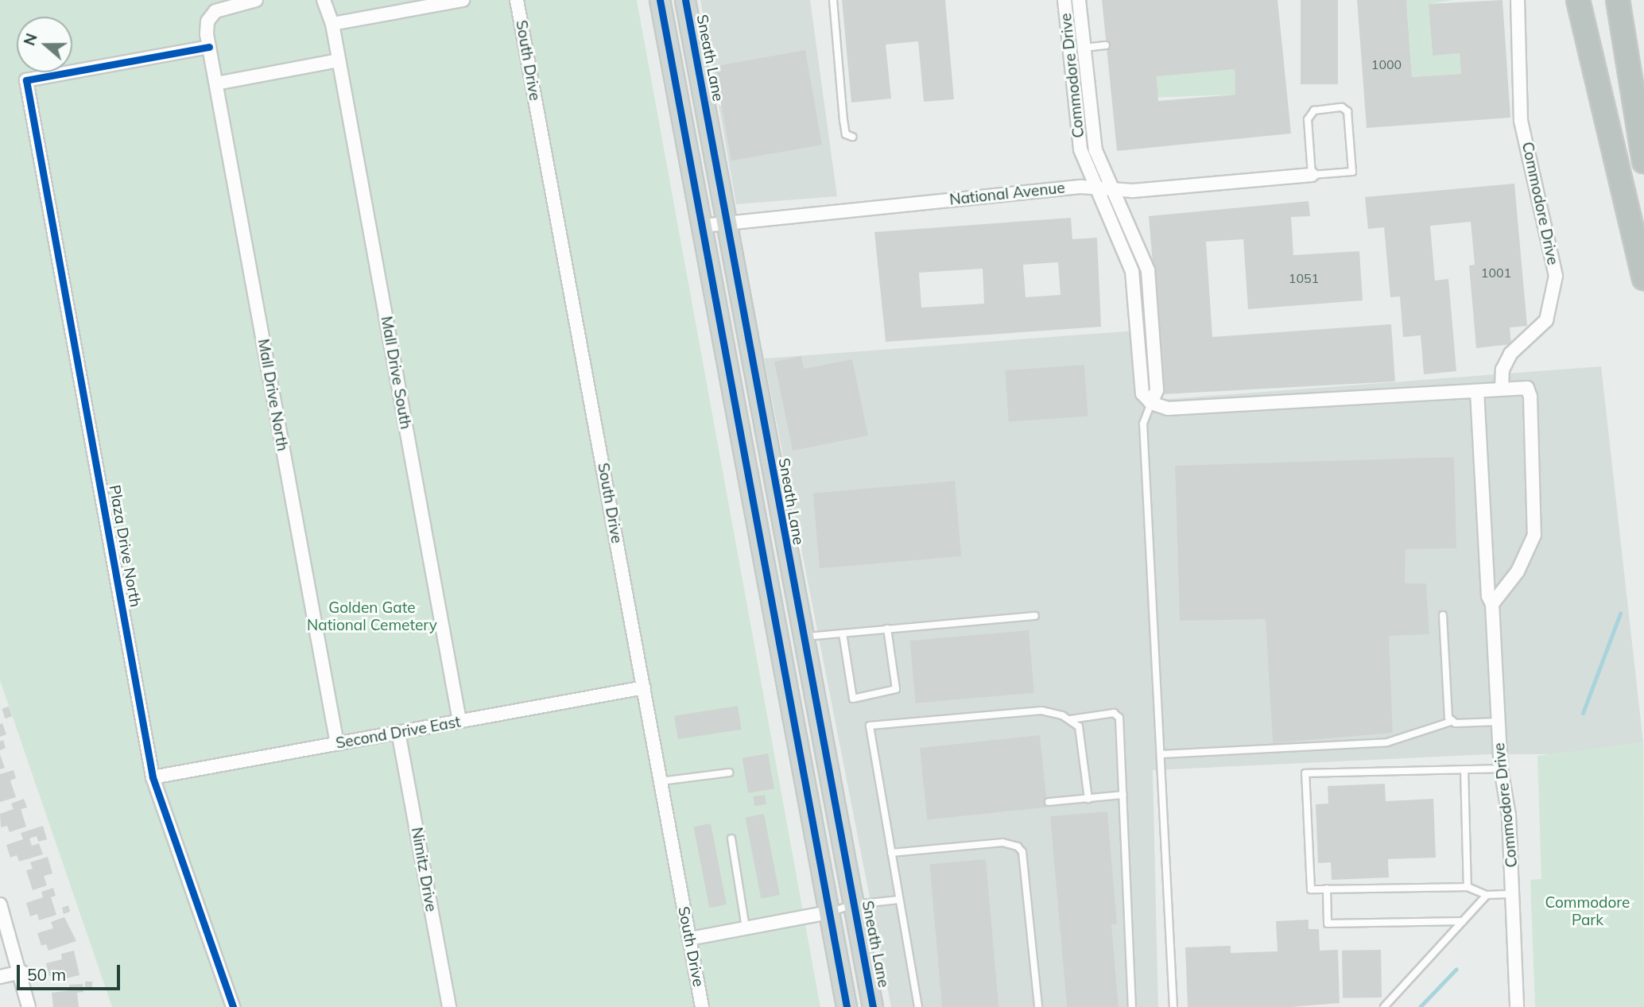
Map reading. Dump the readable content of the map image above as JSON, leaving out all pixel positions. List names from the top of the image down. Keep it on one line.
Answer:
{"streets":{"main road":["Sneath Lane"],"street":["South Drive","Commodore Drive","National Avenue","Mall Drive South","Mall Drive North","Plaza Drive North","Second Drive East","Nimitz Drive"]},"crossings":[["Sneath Lane","National Avenue"],["South Drive","Second Drive East"],["Commodore Drive","National Avenue"],["Mall Drive South","Second Drive East"],["Mall Drive North","Plaza Drive North"],["Mall Drive North","Second Drive East"],["Plaza Drive North","Second Drive East"],["Second Drive East","Nimitz Drive"]],"parks":["Golden Gate National Cemetery","Commodore Park"],"house_numbers":["1000","1001","1051"],"scale_bar":"50 m","north":"left"}
